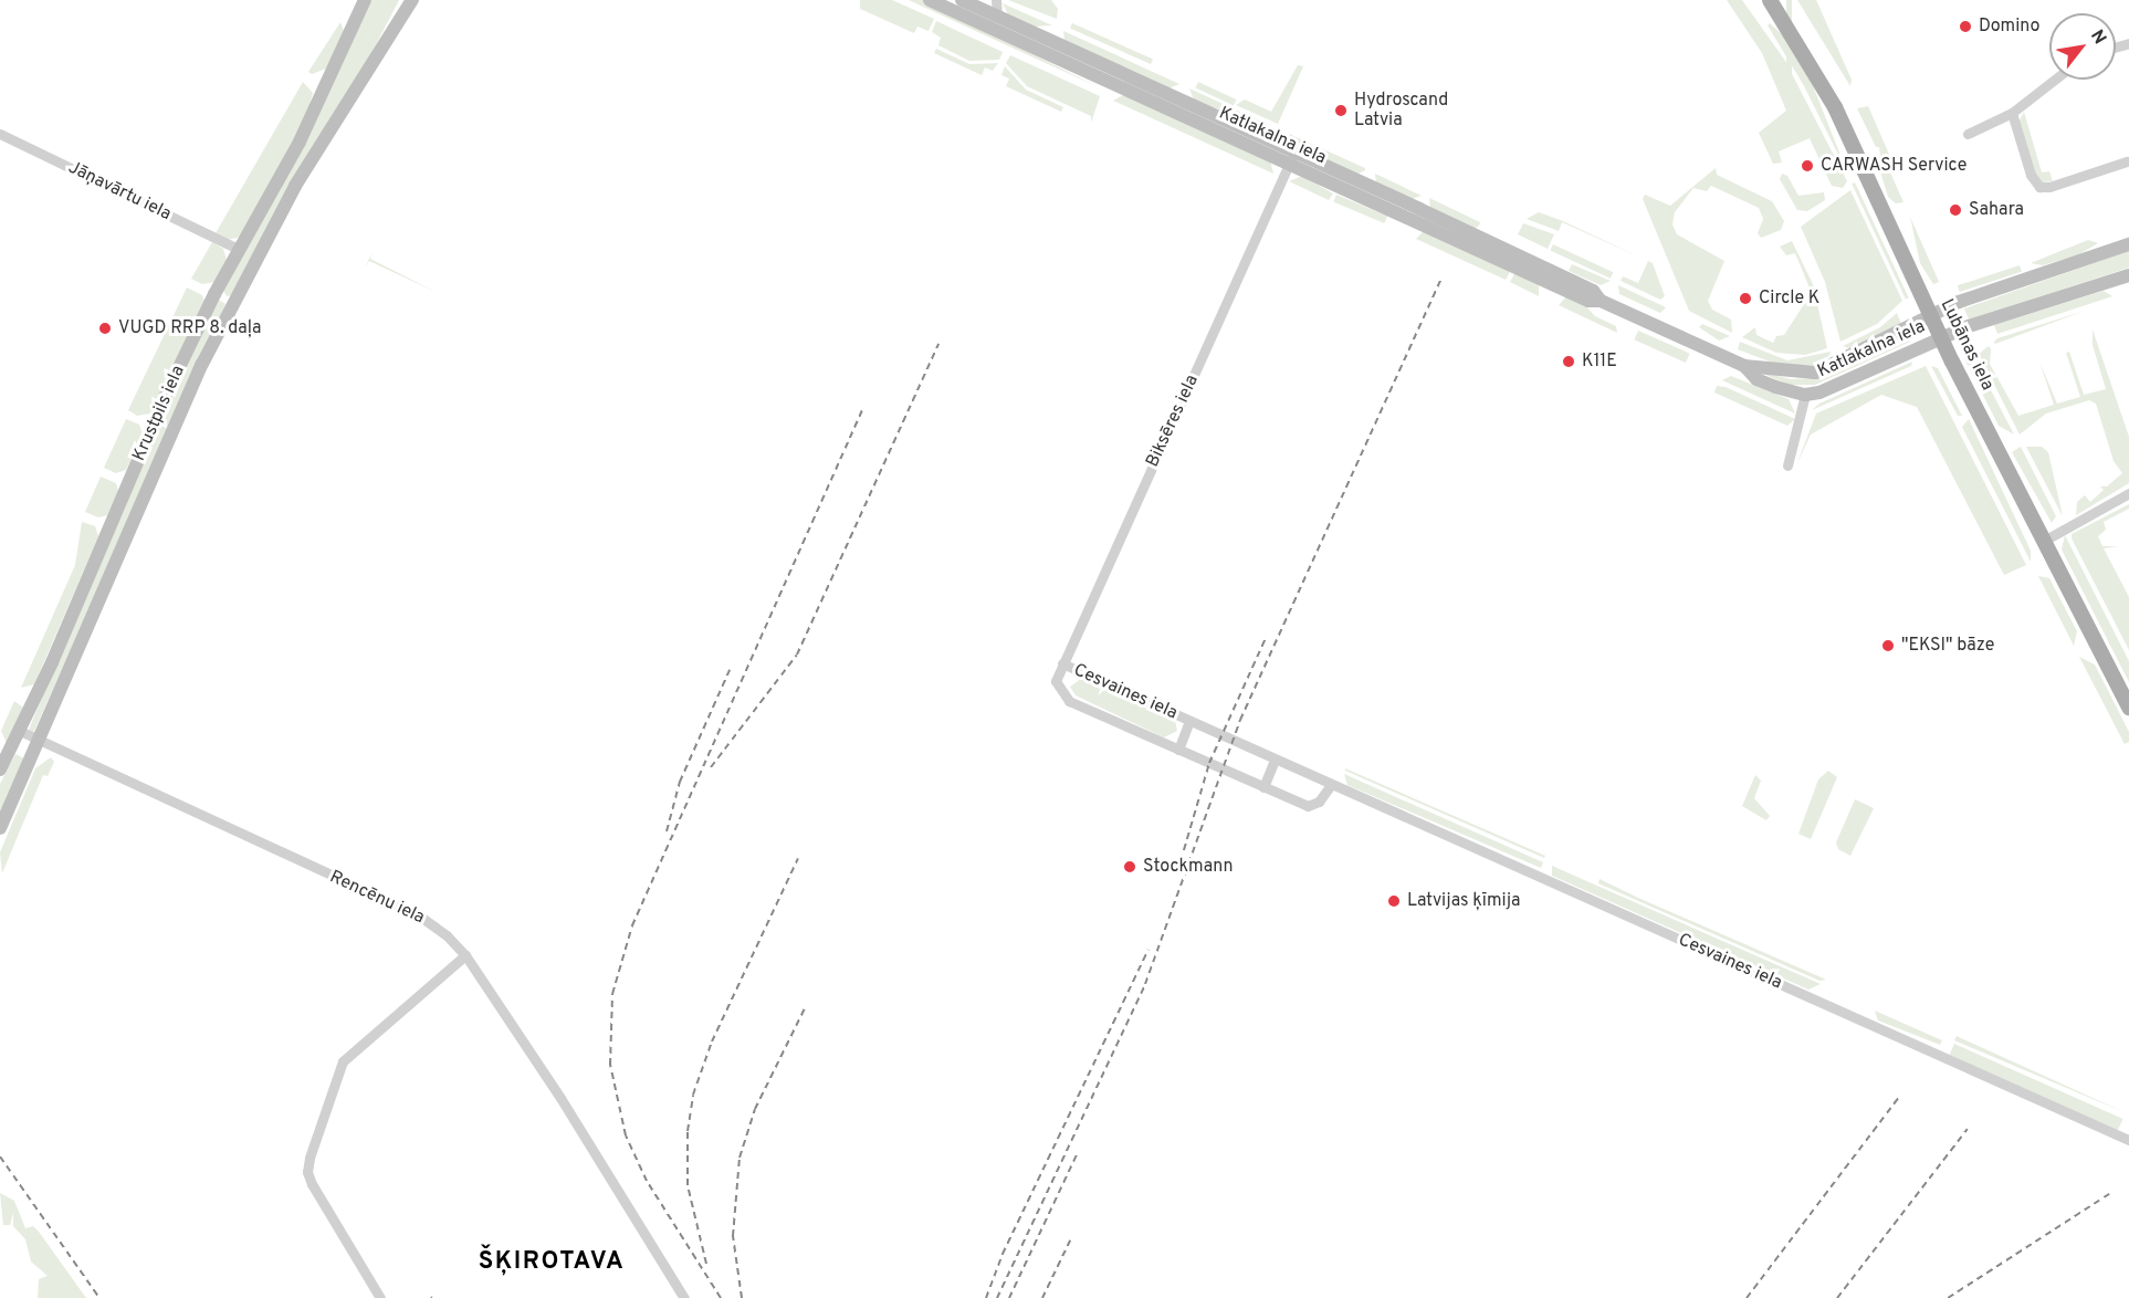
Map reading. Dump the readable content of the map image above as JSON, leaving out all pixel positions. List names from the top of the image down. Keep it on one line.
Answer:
{"streets":{"main road":["Lubānas iela"],"street":["Katlakalna iela","Jāņavārtu iela","Krustpils iela","Biksēres iela","Cesvaines iela","Rencēnu iela"]},"crossings":[["Katlakalna iela","Lubānas iela"],["Katlakalna iela","Biksēres iela"],["Jāņavārtu iela","Krustpils iela"],["Krustpils iela","Rencēnu iela"],["Biksēres iela","Cesvaines iela"]],"districts":["ŠĶIROTAVA"],"places":["Domino","Hydroscand Latvia","CARWASH Service","Sahara","Circle K","VUGD RRP 8. daļa","K11E","\"EKSI\" bāze","Stockmann","Latvijas ķīmija"],"north":"top right"}
